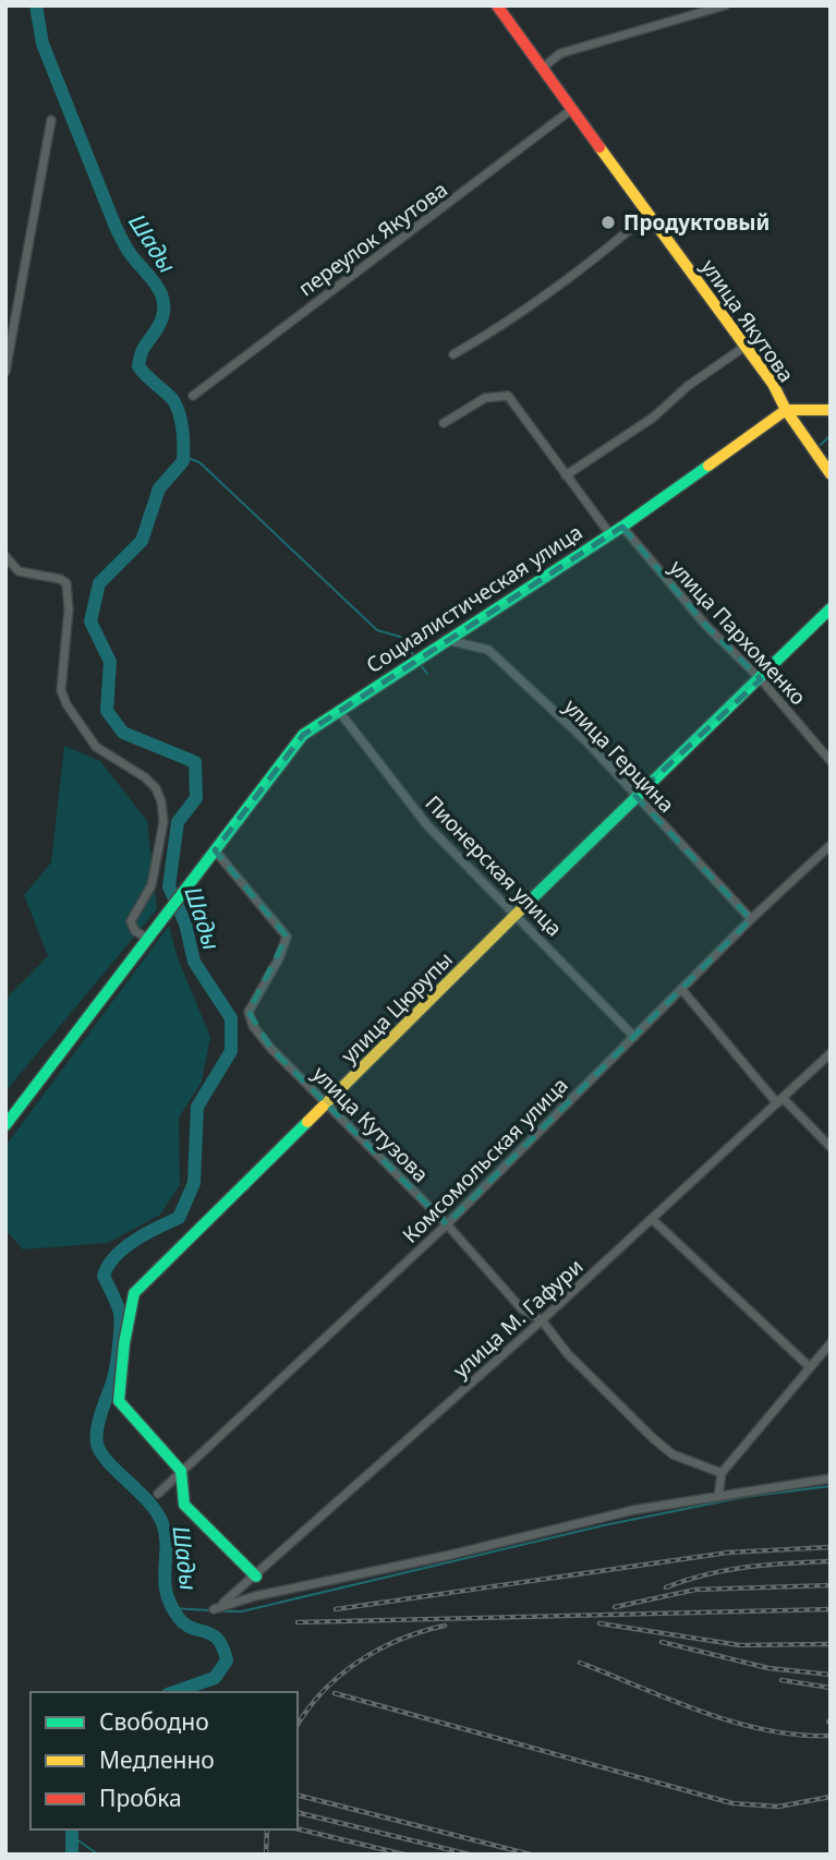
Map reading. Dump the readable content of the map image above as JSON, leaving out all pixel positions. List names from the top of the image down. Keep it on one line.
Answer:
{"streets":{"street":["переулок Якутова","улица Якутова","Социалистическая улица","улица Пархоменко","улица Герцина","Пионерская улица","улица Цюрупы","улица Кутузова","Комсомольская улица","улица М. Гафури"]},"crossings":[["переулок Якутова","улица Якутова"],["улица Якутова","Социалистическая улица"],["Социалистическая улица","улица Пархоменко"],["Социалистическая улица","улица Герцина"],["Социалистическая улица","Пионерская улица"],["Социалистическая улица","улица Кутузова"],["улица Пархоменко","улица Цюрупы"],["улица Герцина","улица Цюрупы"],["улица Герцина","Комсомольская улица"],["Пионерская улица","улица Цюрупы"],["Пионерская улица","Комсомольская улица"],["улица Цюрупы","улица Кутузова"],["улица Цюрупы","Комсомольская улица"],["улица Кутузова","Комсомольская улица"],["улица Кутузова","улица М. Гафури"]],"water":["Шады"],"places":["Продуктовый"],"legend":["Свободно","Медленно","Пробка"]}
